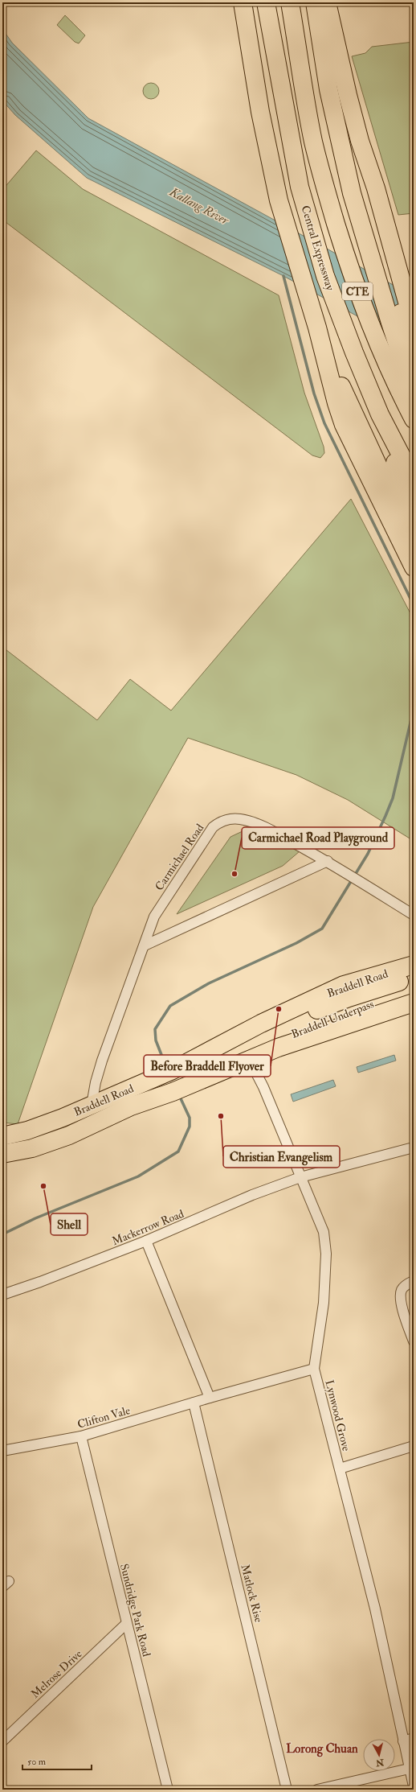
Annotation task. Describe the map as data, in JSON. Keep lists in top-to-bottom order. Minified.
{"streets":{"highway":["Central Expressway","CTE","Braddell Road","Braddell Underpass"],"street":["Carmichael Road","Mackerrow Road","Lynwood Grove","Clifton Vale","Matlock Rise","Sundridge Park Road","Melrose Drive"]},"crossings":[["Carmichael Road","Braddell Road"],["Braddell Road","Braddell Underpass"],["Braddell Road","Lynwood Grove"],["Mackerrow Road","Lynwood Grove"],["Lynwood Grove","Clifton Vale"],["Clifton Vale","Matlock Rise"],["Clifton Vale","Sundridge Park Road"],["Sundridge Park Road","Melrose Drive"]],"districts":["Lorong Chuan"],"water":["Kallang River"],"places":["Carmichael Road Playground","Before Braddell Flyover","Christian Evangelism","Shell"],"scale_bar":"50 m","north":"bottom"}
